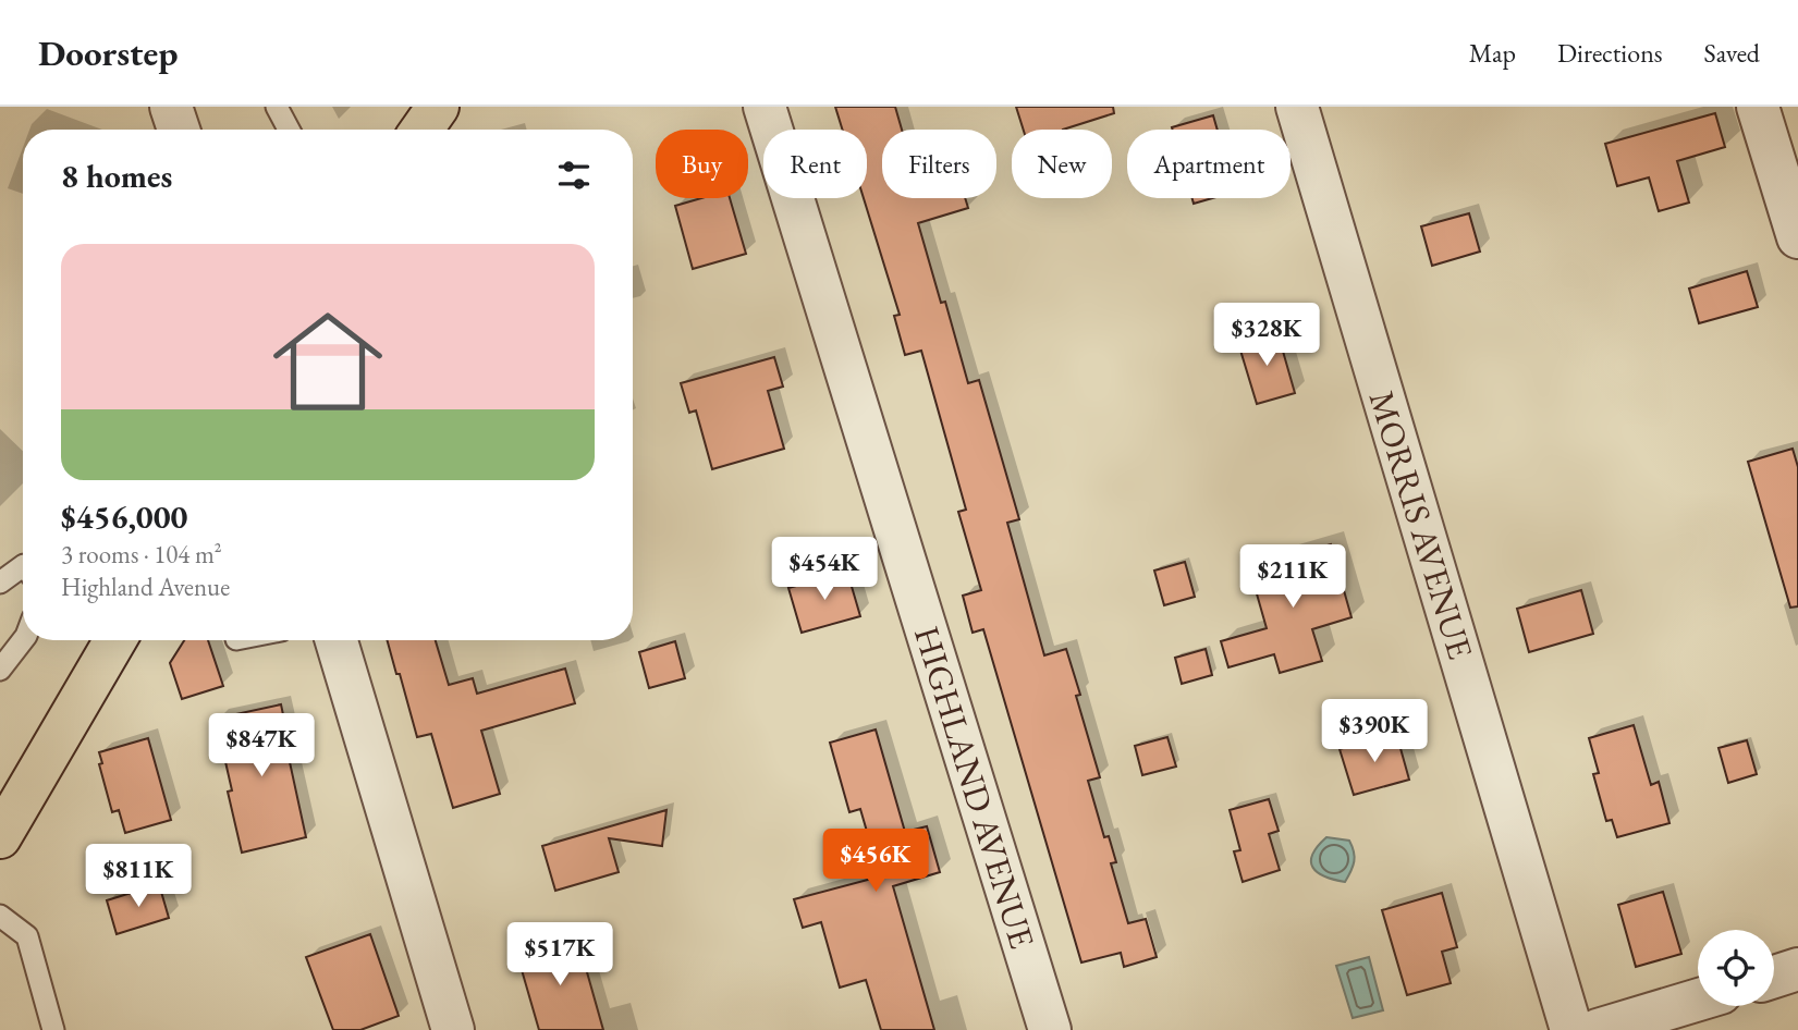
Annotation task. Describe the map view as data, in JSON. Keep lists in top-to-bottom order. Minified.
{"streets":{"street":["MORRIS AVENUE","HIGHLAND AVENUE"]},"page":{"header":"Doorstep","nav":["Map","Directions","Saved"],"chip":["Buy","Rent","Filters","New","Apartment"],"heading":"8 homes","list":[{"name":"$456,000","note":"3 rooms · 104 m² · Highland Avenue"}],"price":["$328K","$454K","$211K","$390K","$847K","$456K","$811K","$517K"]}}
